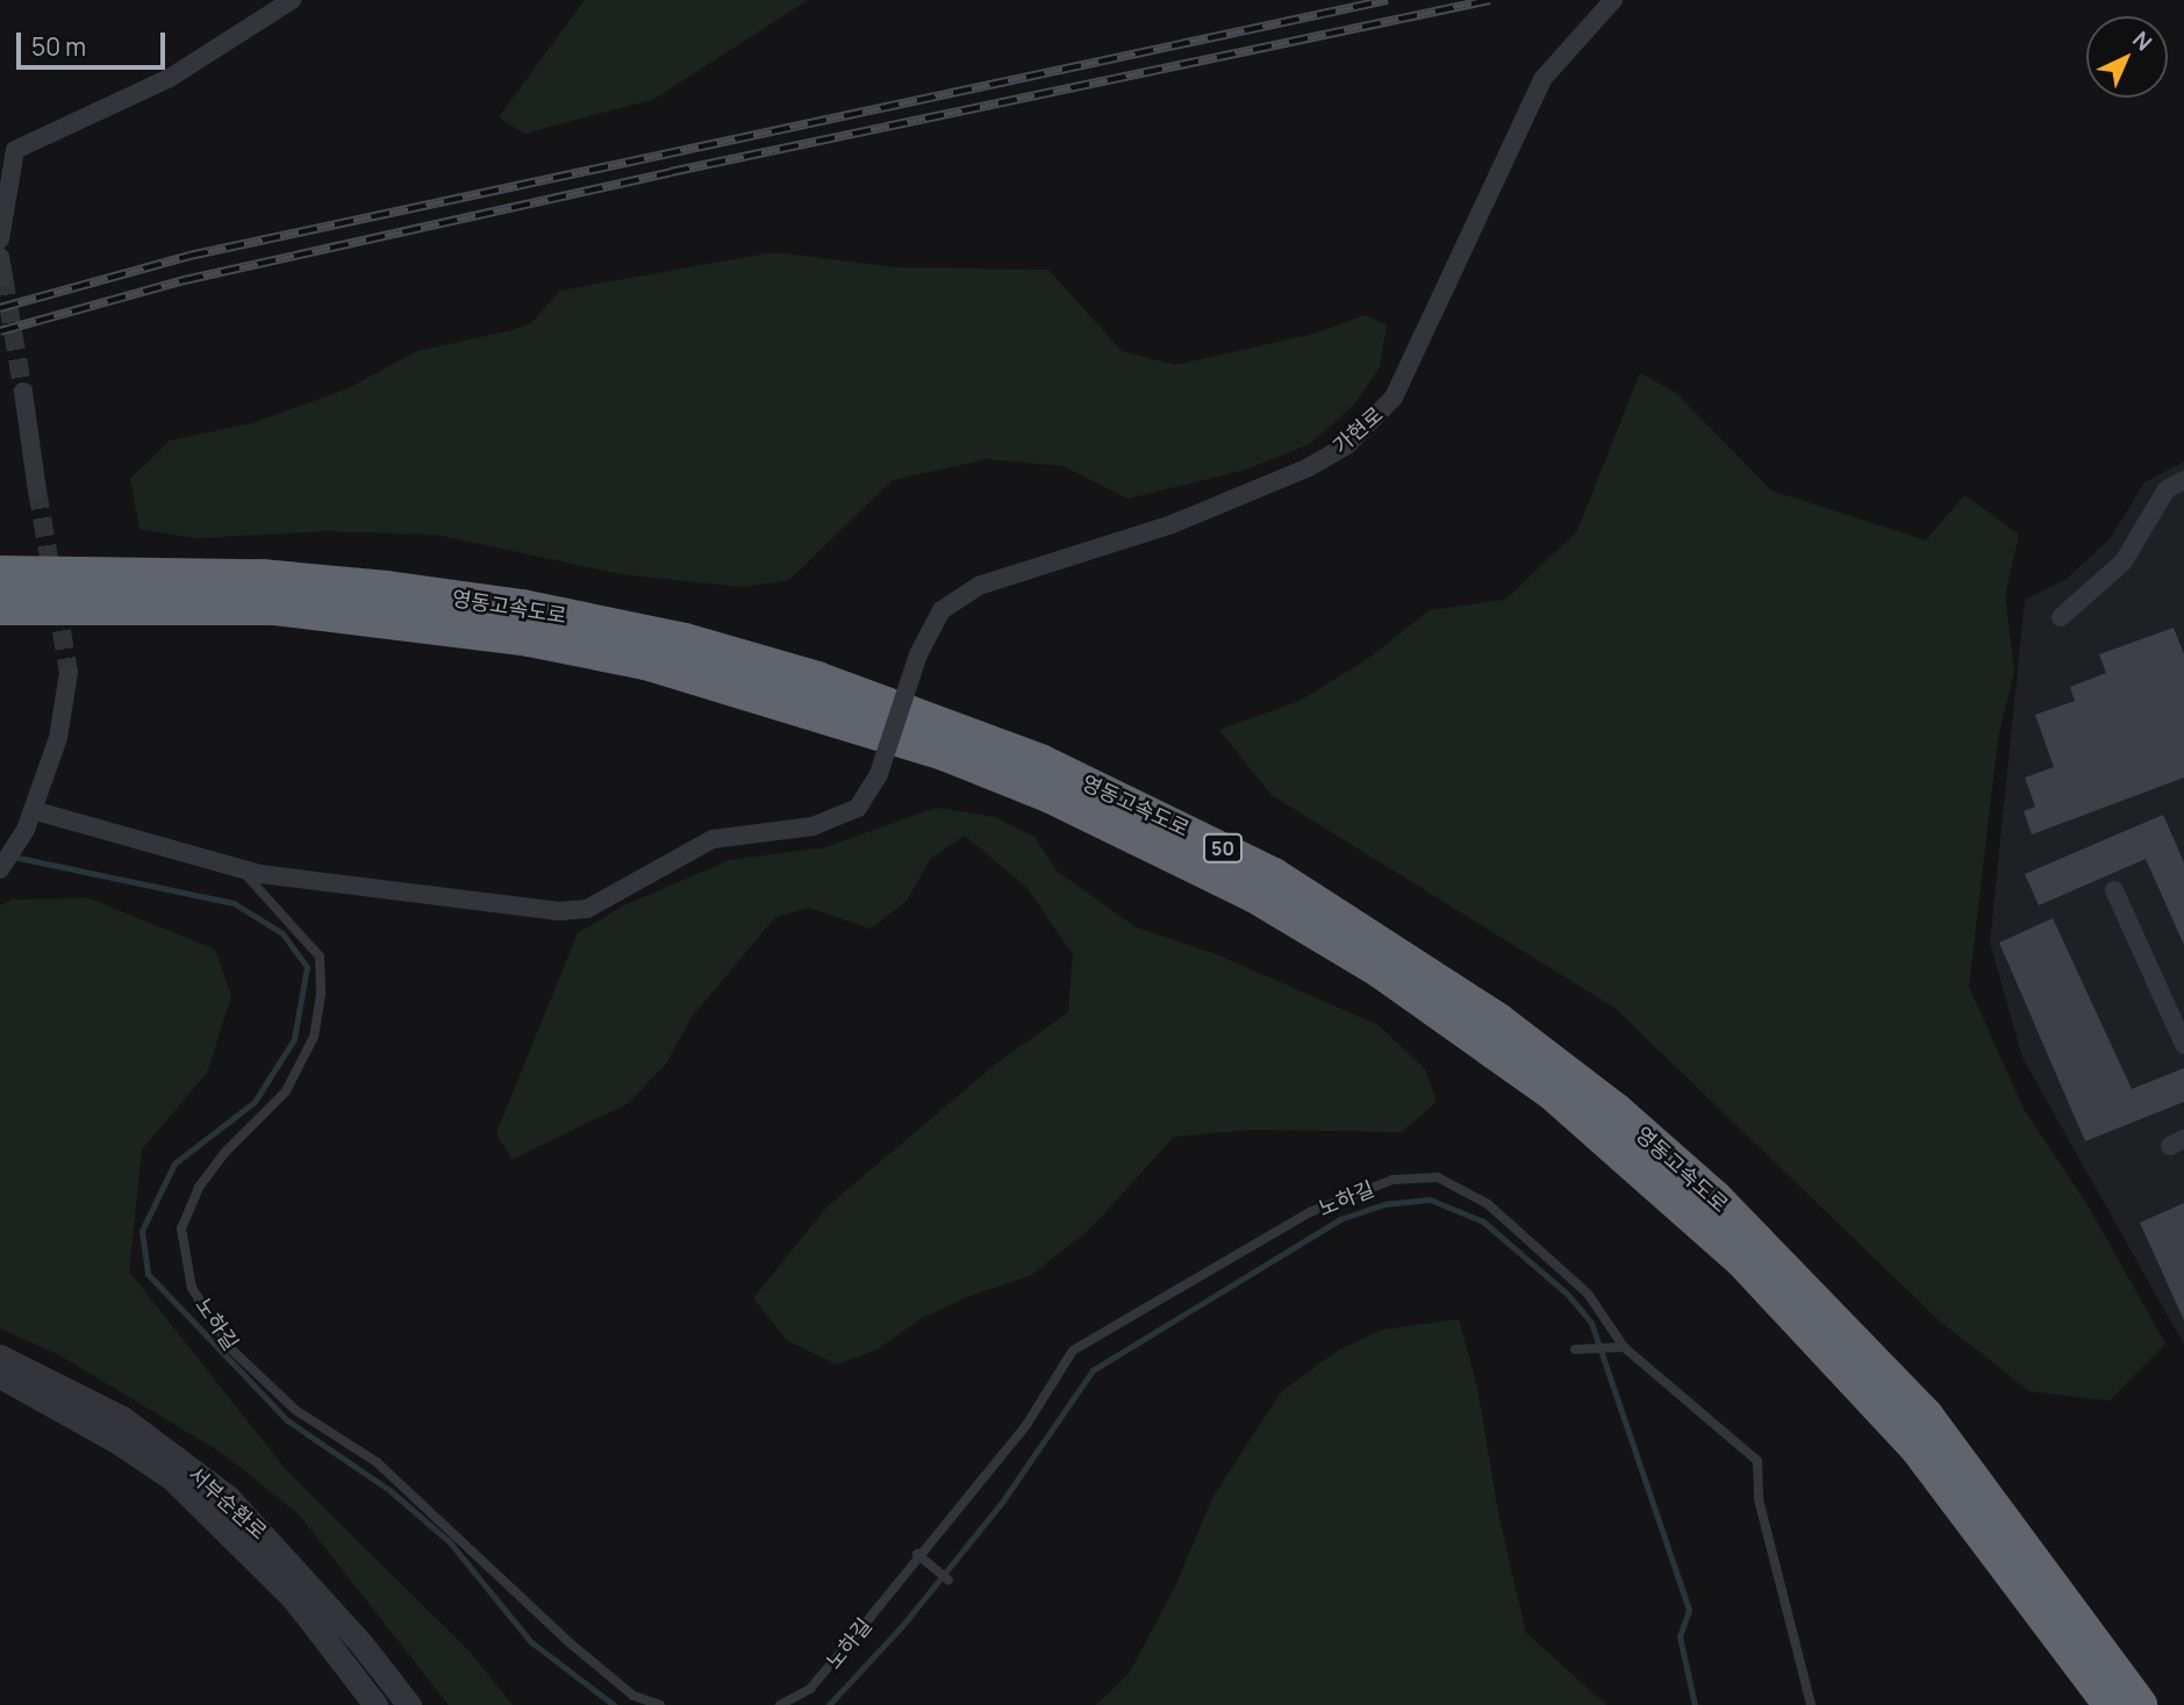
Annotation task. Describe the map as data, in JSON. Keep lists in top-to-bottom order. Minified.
{"streets":{"highway":["영동고속도로","50"],"street":["가현로","서부순환로"],"lane":["노하길"]},"crossings":[["가현로","노하길"]],"scale_bar":"50 m","north":"top right"}
